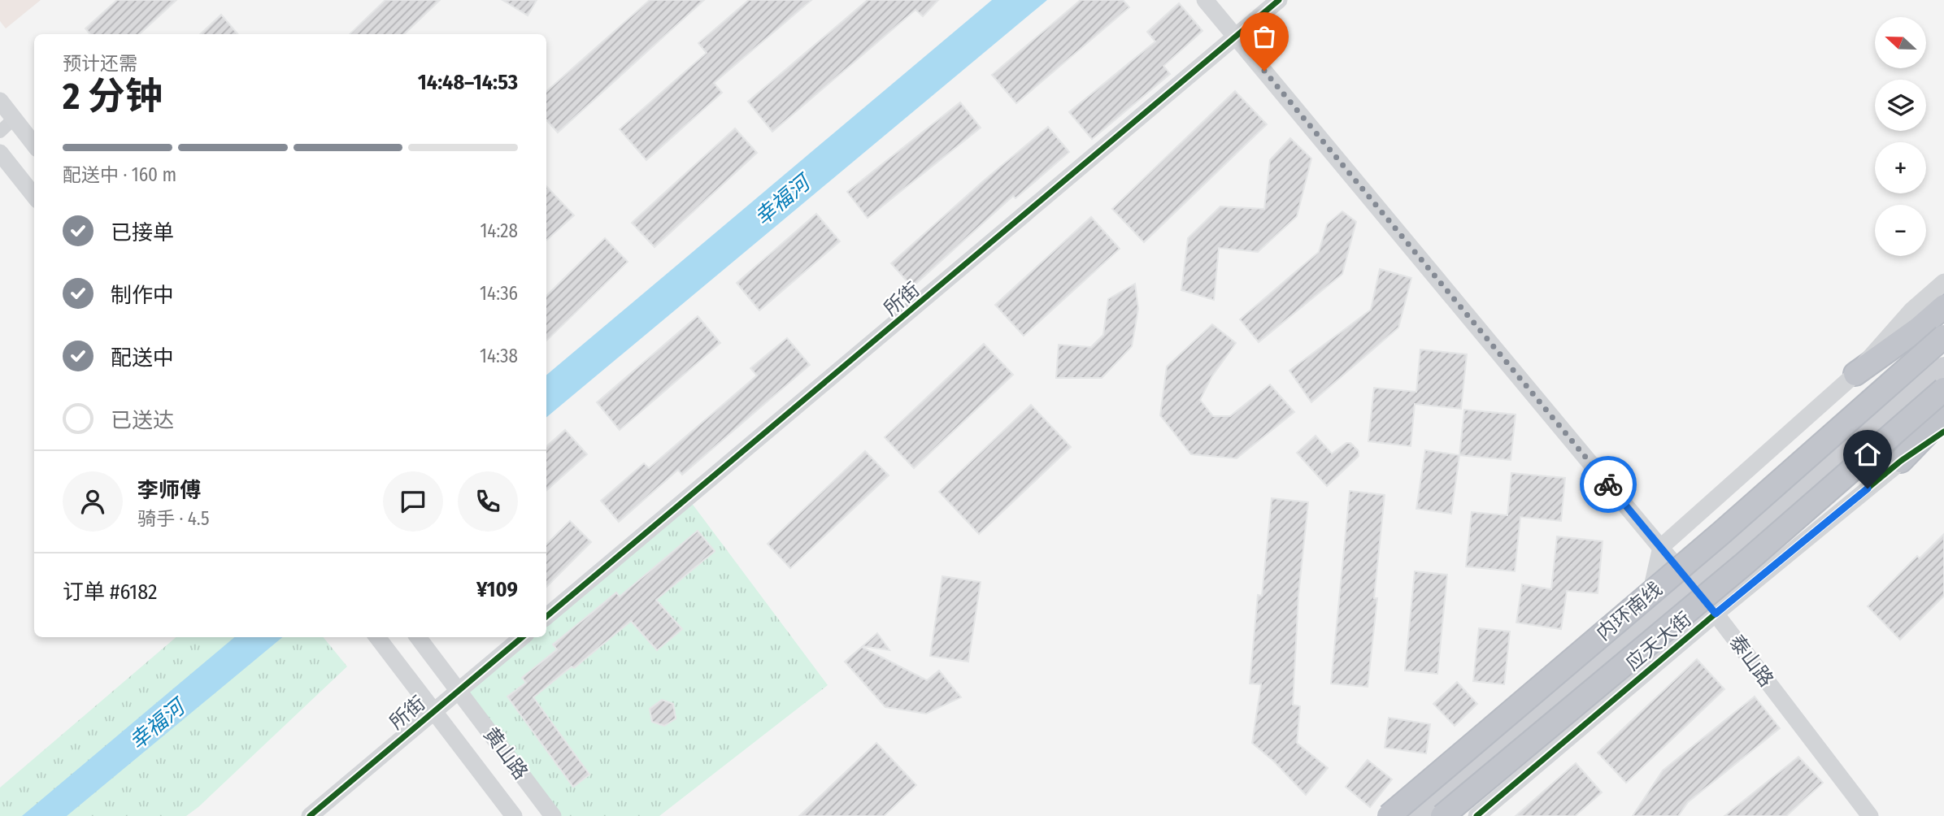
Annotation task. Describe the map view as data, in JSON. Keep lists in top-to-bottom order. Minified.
{"streets":{"highway":["内环南线"],"main road":["应天大街"],"street":["所街","泰山路","黄山路"]},"crossings":[["所街","泰山路"],["所街","黄山路"],["应天大街","泰山路"]],"water":["幸福河"],"north":"left","page":{"map_buttons":["+","−"],"heading":["2 分钟","预计还需","14:48–14:53"],"panel":["李师傅","骑手 · 4.5","订单 #6182","¥109"],"bar":"配送中 · 160 m","list":[["已接单","14:28"],["制作中","14:36"],["配送中","14:38"],"已送达"]}}
